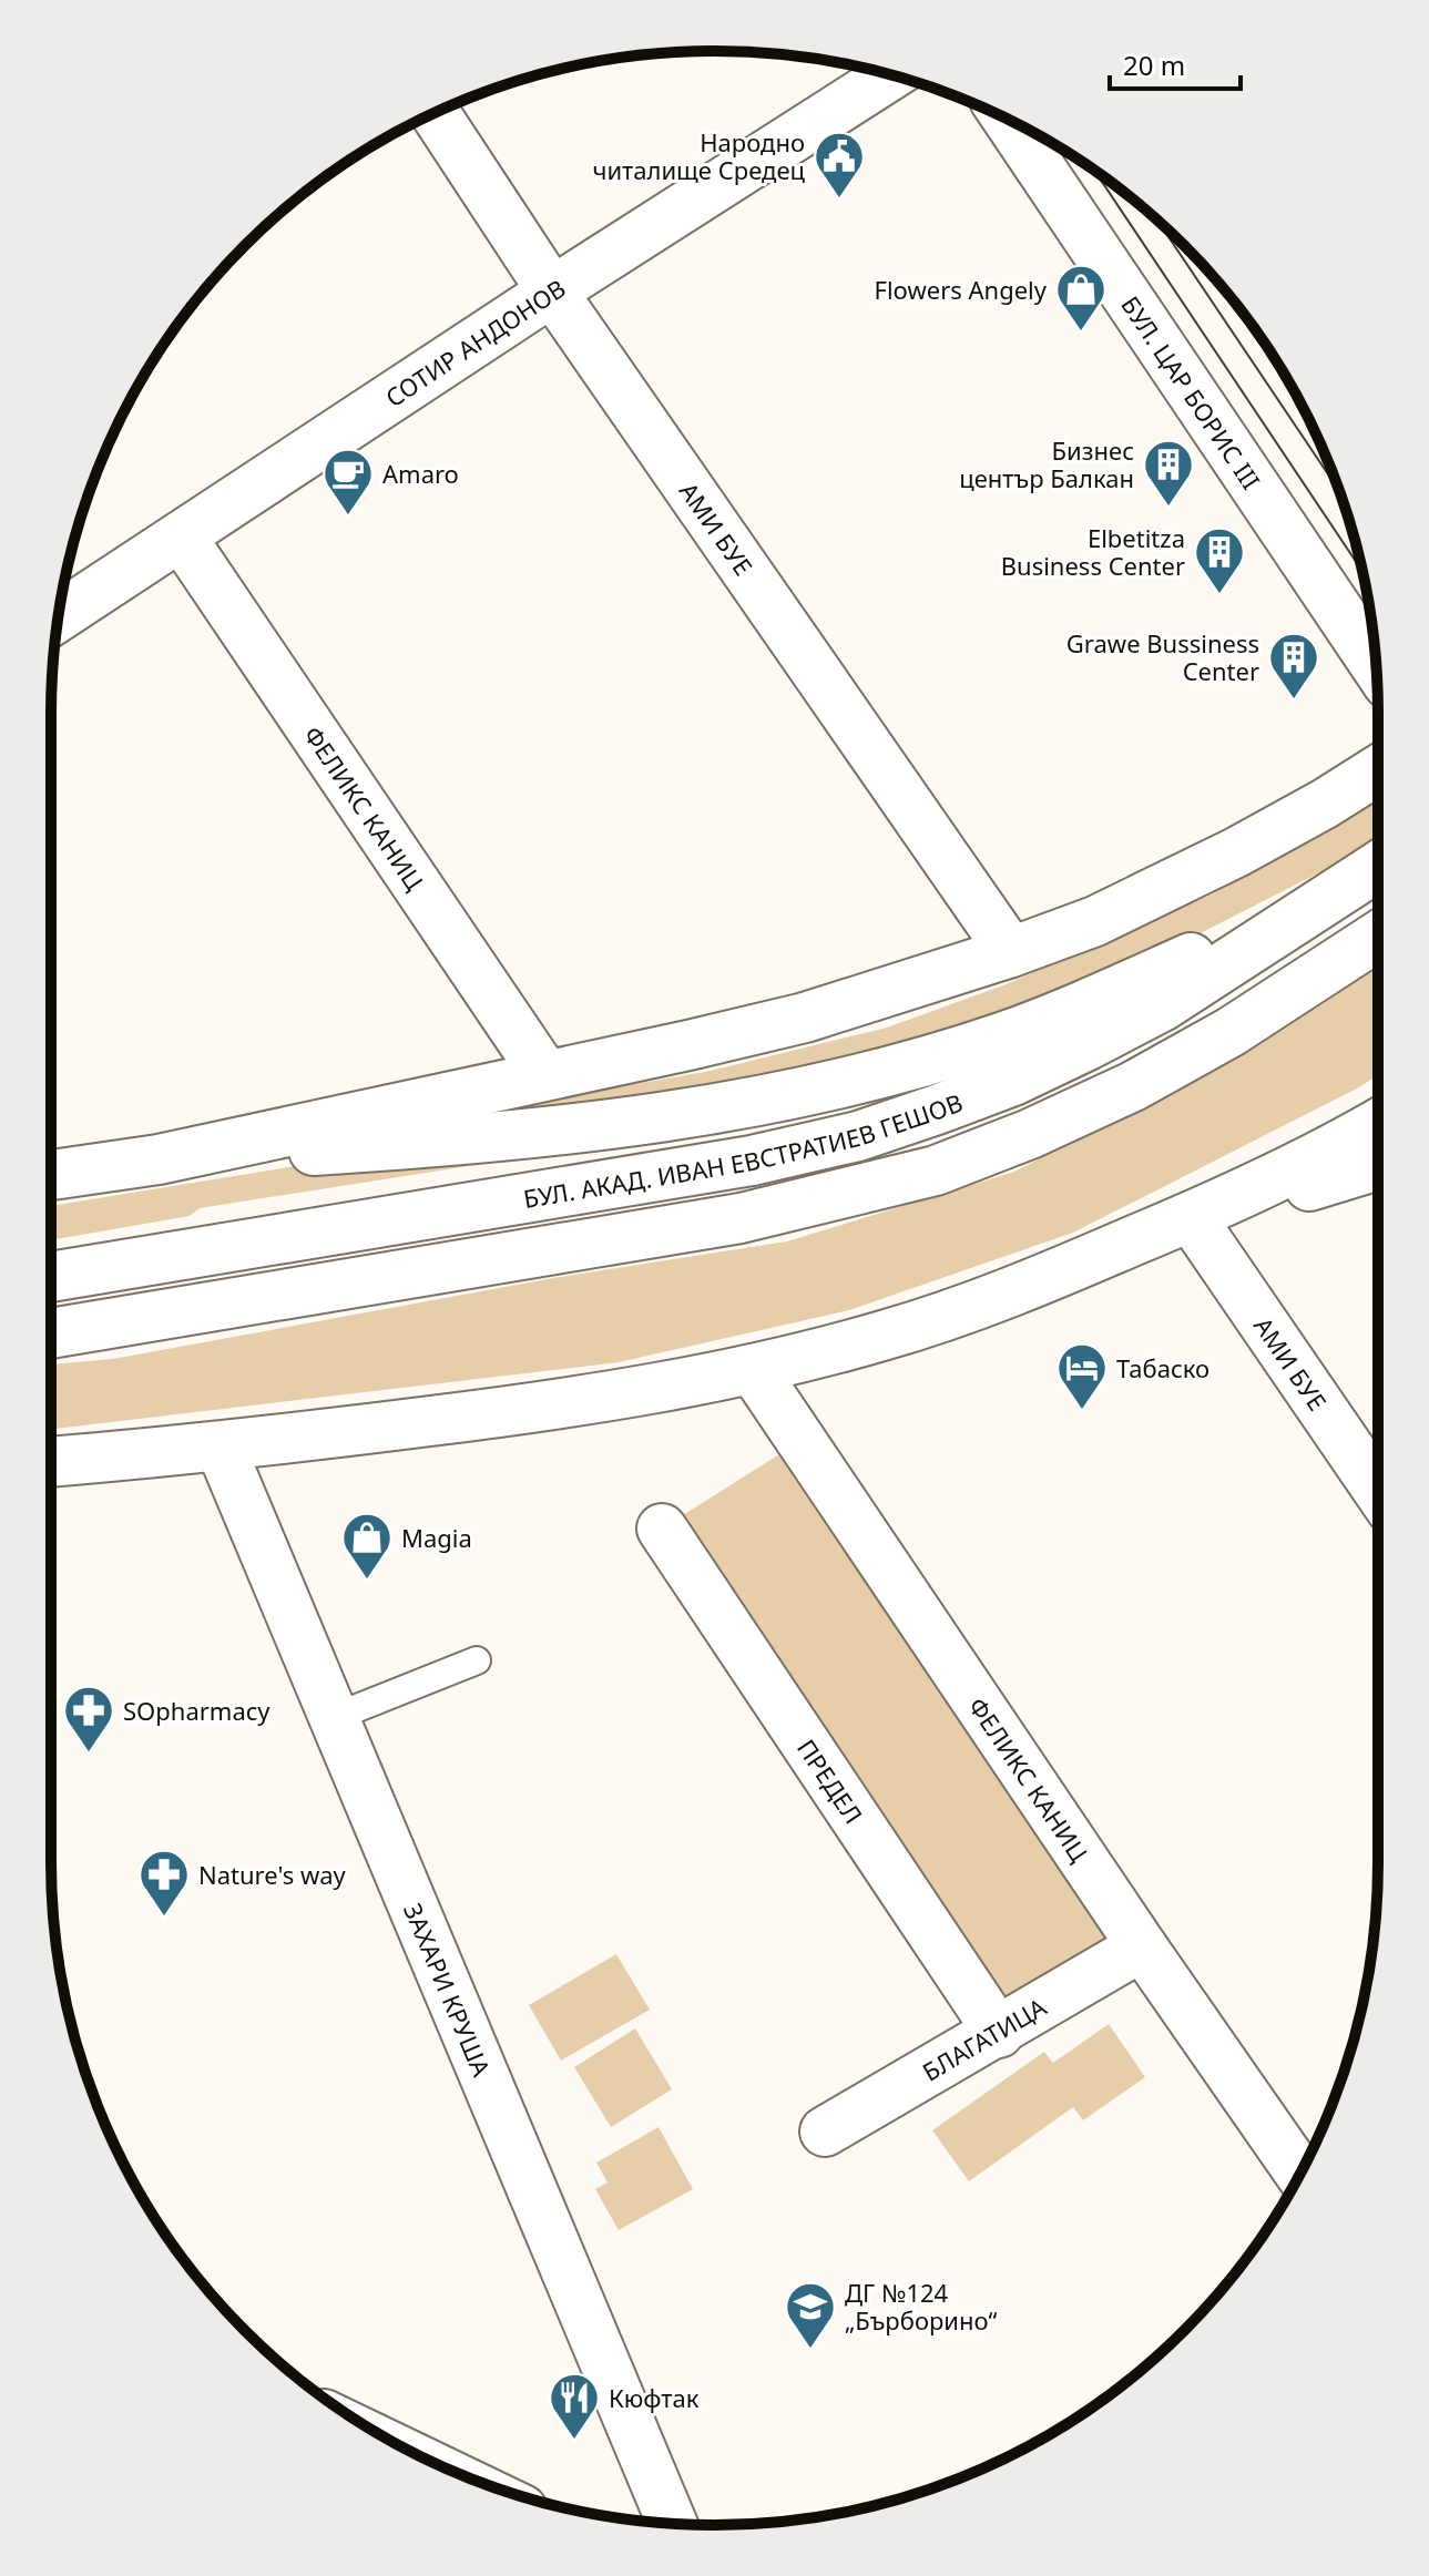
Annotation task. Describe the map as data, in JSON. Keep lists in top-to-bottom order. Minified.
{"streets":{"street":["СОТИР АНДОНОВ","БУЛ. ЦАР БОРИС III","АМИ БУЕ","ФЕЛИКС КАНИЦ","БУЛ. АКАД. ИВАН ЕВСТРАТИЕВ ГЕШОВ","ПРЕДЕЛ","ЗАХАРИ КРУША","БЛАГАТИЦА"]},"crossings":[["СОТИР АНДОНОВ","АМИ БУЕ"],["СОТИР АНДОНОВ","ФЕЛИКС КАНИЦ"],["ФЕЛИКС КАНИЦ","БЛАГАТИЦА"],["ПРЕДЕЛ","БЛАГАТИЦА"]],"places":{"public building":["Народно читалище Средец"],"shop":["Flowers Angely","Magia"],"building":["Бизнес център Балкан","Elbetitza Business Center","Grawe Bussiness Center"],"cafe":["Amaro"],"hotel":["Табаско"],"pharmacy":["SOpharmacy","Nature's way"],"school or university":["ДГ №124 „Бърборино“"],"restaurant":["Кюфтак"]},"scale_bar":"20 m"}
